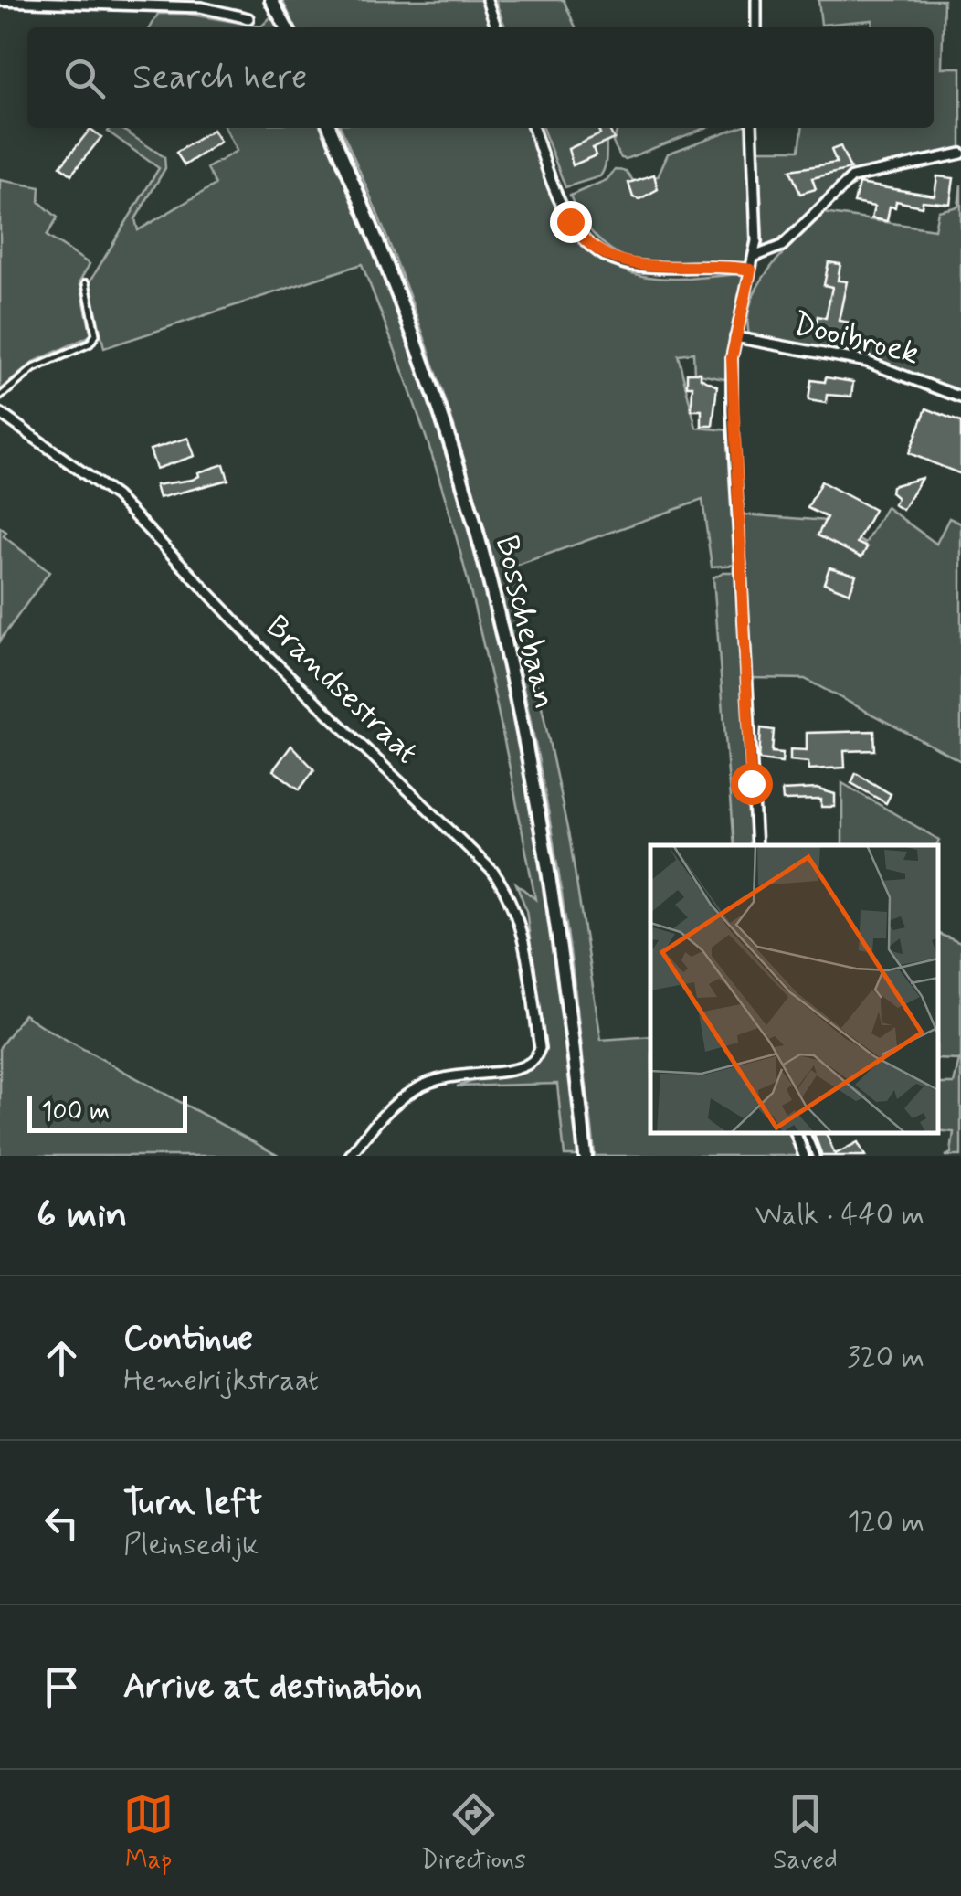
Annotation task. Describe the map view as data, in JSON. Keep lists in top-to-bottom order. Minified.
{"streets":{"main road":["Bosschebaan"],"street":["Dooibroek","Brandsestraat"]},"scale_bar":"100 m","page":{"search":"Search here","scale":"100 m","heading":["6 min","Walk · 440 m"],"list":[["Continue","Hemelrijkstraat","320 m"],["Turn left","Pleinsedijk","120 m"],"Arrive at destination"],"nav":["Map","Directions","Saved"]}}
